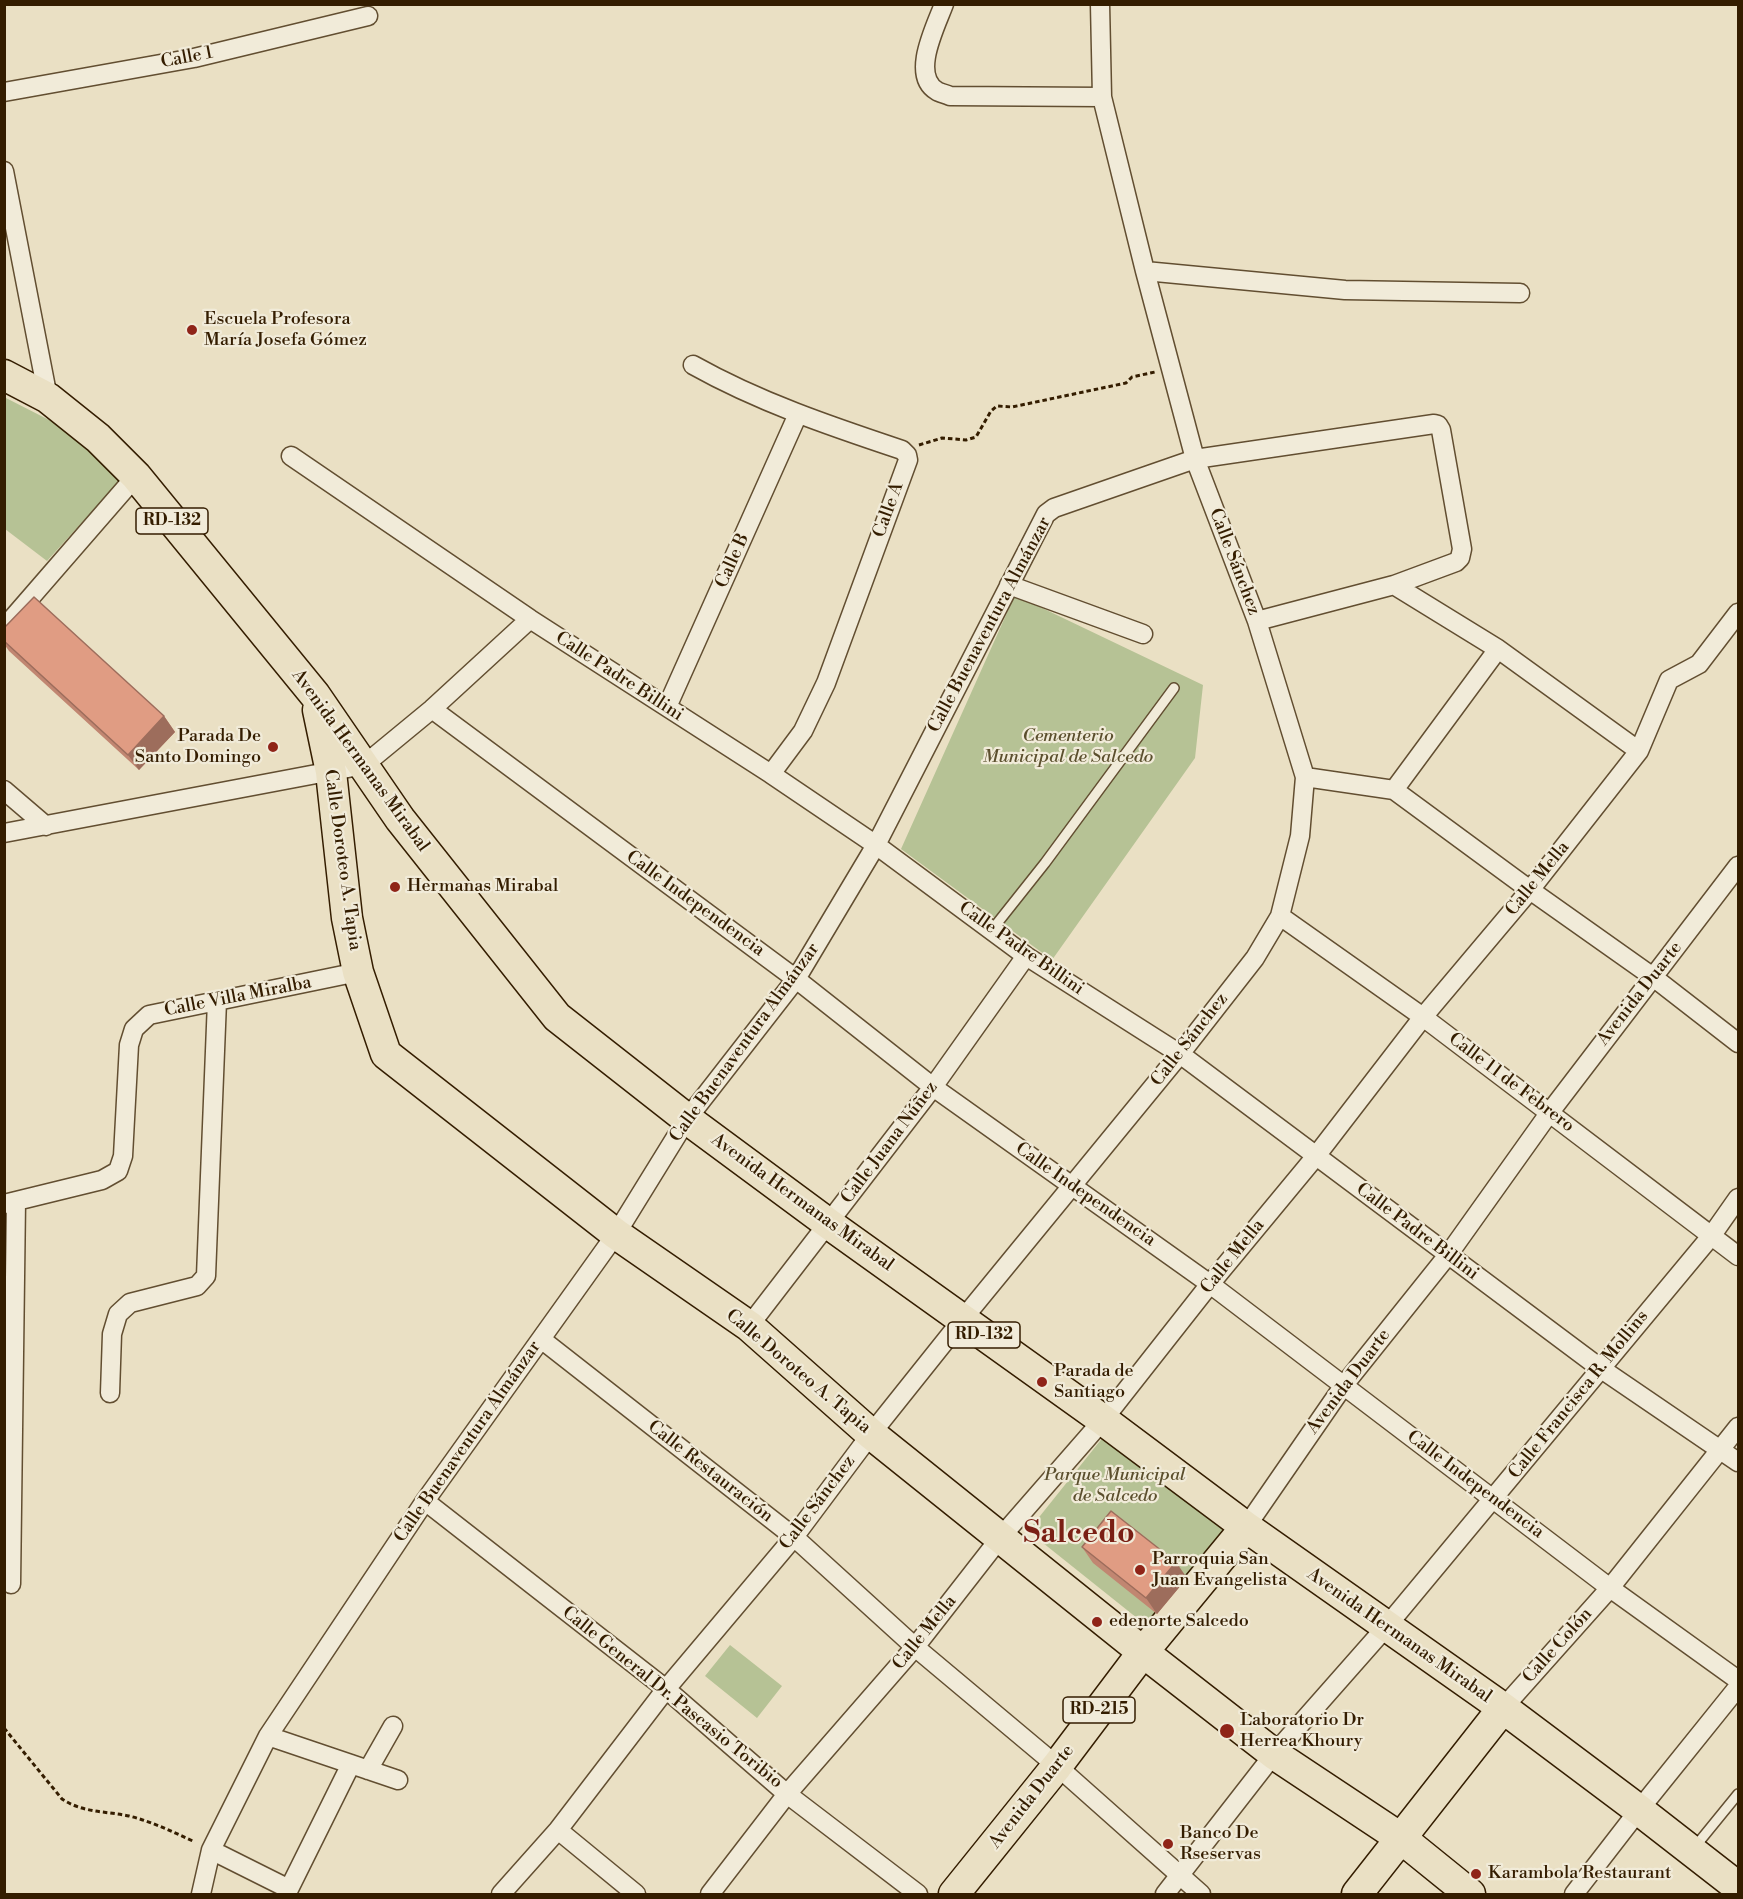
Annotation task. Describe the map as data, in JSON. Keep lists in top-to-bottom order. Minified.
{"streets":{"main road":["RD-132","Avenida Hermanas Mirabal","Calle Doroteo A. Tapia","Avenida Duarte","Calle Colón","RD-215"],"street":["Calle 1","Calle A","Calle B","Calle Sánchez","Calle Buenaventura Almánzar","Calle Padre Billini","Calle Mella","Calle Independencia","Calle Villa Miralba","Calle 11 de Febrero","Calle Juana Núñez","Calle Francisca R. Mollins","Calle Restauración","Calle General Dr. Pascasio Toribio"]},"crossings":[["Calle A","Calle Padre Billini"],["Calle B","Calle Padre Billini"],["Calle Sánchez","Calle Buenaventura Almánzar"],["Calle Sánchez","Calle Padre Billini"],["Calle Sánchez","Avenida Hermanas Mirabal"],["Calle Sánchez","Calle Doroteo A. Tapia"],["Calle Sánchez","Calle Independencia"],["Calle Sánchez","Calle 11 de Febrero"],["Calle Sánchez","Calle Restauración"],["Calle Sánchez","Calle General Dr. Pascasio Toribio"],["Calle Buenaventura Almánzar","Calle Padre Billini"],["Calle Buenaventura Almánzar","Avenida Hermanas Mirabal"],["Calle Buenaventura Almánzar","Calle Doroteo A. Tapia"],["Calle Buenaventura Almánzar","Calle Independencia"],["Calle Buenaventura Almánzar","Calle Restauración"],["Calle Buenaventura Almánzar","Calle General Dr. Pascasio Toribio"],["Calle Padre Billini","Calle Mella"],["Calle Padre Billini","Avenida Duarte"],["Calle Padre Billini","Calle Juana Núñez"],["Calle Padre Billini","Calle Francisca R. Mollins"],["Calle Padre Billini","Calle Colón"],["Avenida Hermanas Mirabal","Calle Doroteo A. Tapia"],["Avenida Hermanas Mirabal","Calle Mella"],["Avenida Hermanas Mirabal","Avenida Duarte"],["Avenida Hermanas Mirabal","Calle Juana Núñez"],["Avenida Hermanas Mirabal","Calle Francisca R. Mollins"],["Avenida Hermanas Mirabal","Calle Colón"],["Calle Doroteo A. Tapia","Calle Mella"],["Calle Doroteo A. Tapia","Avenida Duarte"],["Calle Doroteo A. Tapia","Calle Villa Miralba"],["Calle Doroteo A. Tapia","Calle Juana Núñez"],["Calle Doroteo A. Tapia","Calle Francisca R. Mollins"],["Calle Doroteo A. Tapia","Calle Colón"],["Calle Mella","Calle Independencia"],["Calle Mella","Calle 11 de Febrero"],["Calle Mella","Calle Restauración"],["Calle Mella","Calle General Dr. Pascasio Toribio"],["Calle Independencia","Avenida Duarte"],["Calle Independencia","Calle Juana Núñez"],["Calle Independencia","Calle Francisca R. Mollins"],["Calle Independencia","Calle Colón"],["Avenida Duarte","Calle 11 de Febrero"],["Avenida Duarte","Calle Restauración"],["Calle 11 de Febrero","Calle Francisca R. Mollins"],["Calle Francisca R. Mollins","Calle Restauración"]],"districts":["Salcedo"],"parks":["Cementerio Municipal de Salcedo","Parque Municipal de Salcedo"],"places":["Escuela Profesora María Josefa Gómez","Parada De Santo Domingo","Hermanas Mirabal","Parada de Santiago","Parroquia San Juan Evangelista","edenorte Salcedo","Laboratorio Dr Herrea Khoury","Banco De Rseservas","Karambola Restaurant"]}
